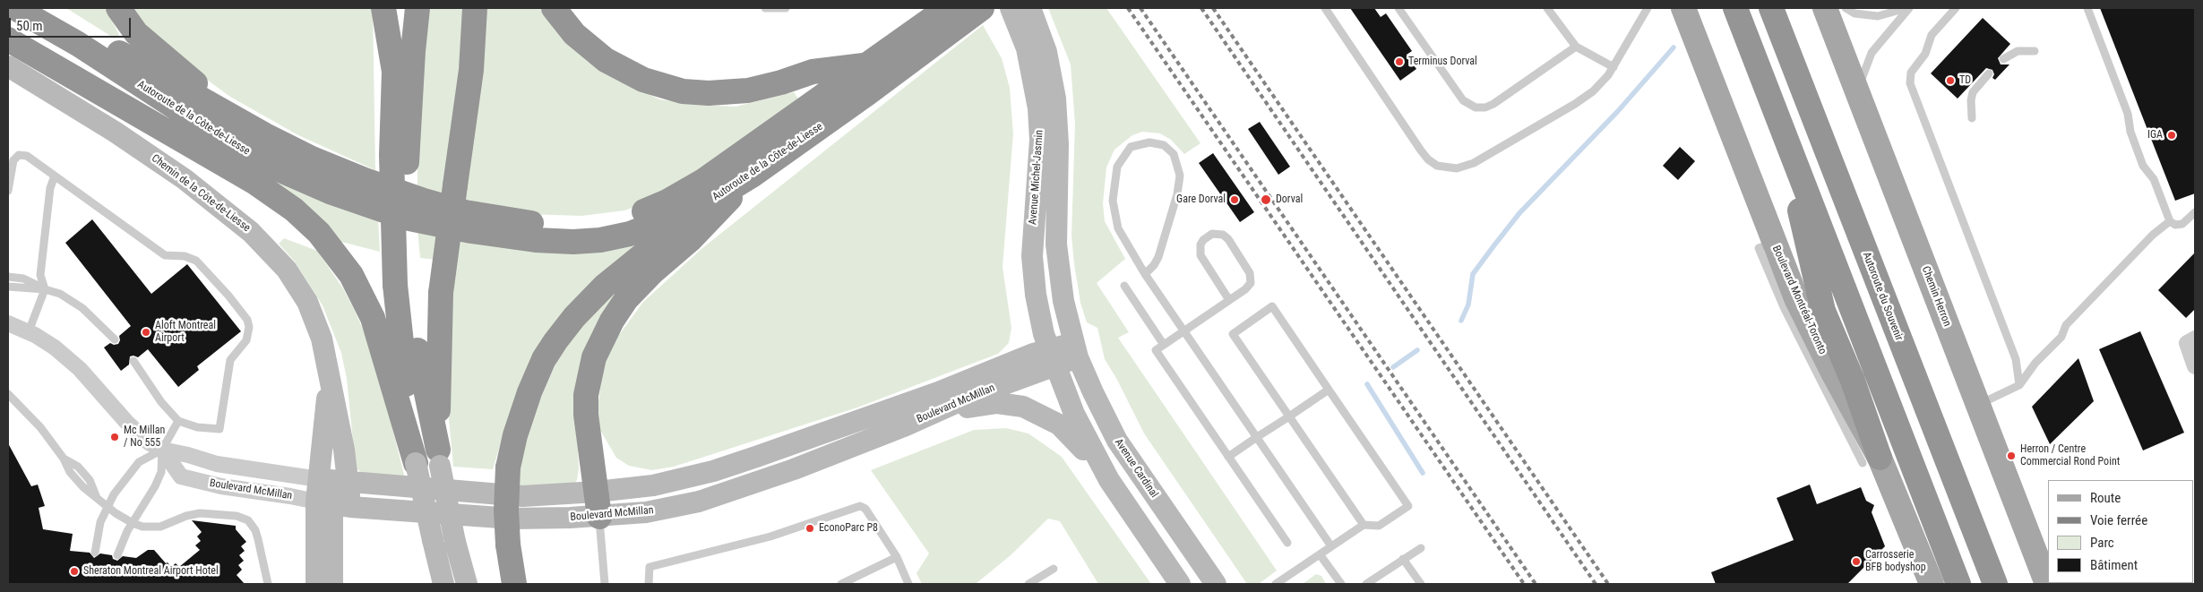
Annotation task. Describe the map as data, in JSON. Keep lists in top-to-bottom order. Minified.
{"streets":{"highway":["Autoroute de la Côte-de-Liesse","Autoroute du Souvenir"],"main road":["Avenue Michel-Jasmin","Chemin de la Côte-de-Liesse","Chemin Herron","Boulevard Montréal-Toronto","Boulevard McMillan","Avenue Cardinal"]},"crossings":[["Avenue Michel-Jasmin","Boulevard McMillan"],["Avenue Michel-Jasmin","Avenue Cardinal"],["Chemin de la Côte-de-Liesse","Boulevard McMillan"],["Boulevard McMillan","Avenue Cardinal"]],"places":["Terminus Dorval","TD","IGA","Gare Dorval","Dorval","Aloft Montreal Airport","Mc Millan / No 555","Herron / Centre Commercial Rond Point","EconoParc P8","Carrosserie BFB bodyshop","Sheraton Montreal Airport Hotel"],"legend":["Route","Voie ferrée","Parc","Bâtiment"],"scale_bar":"50 m"}
